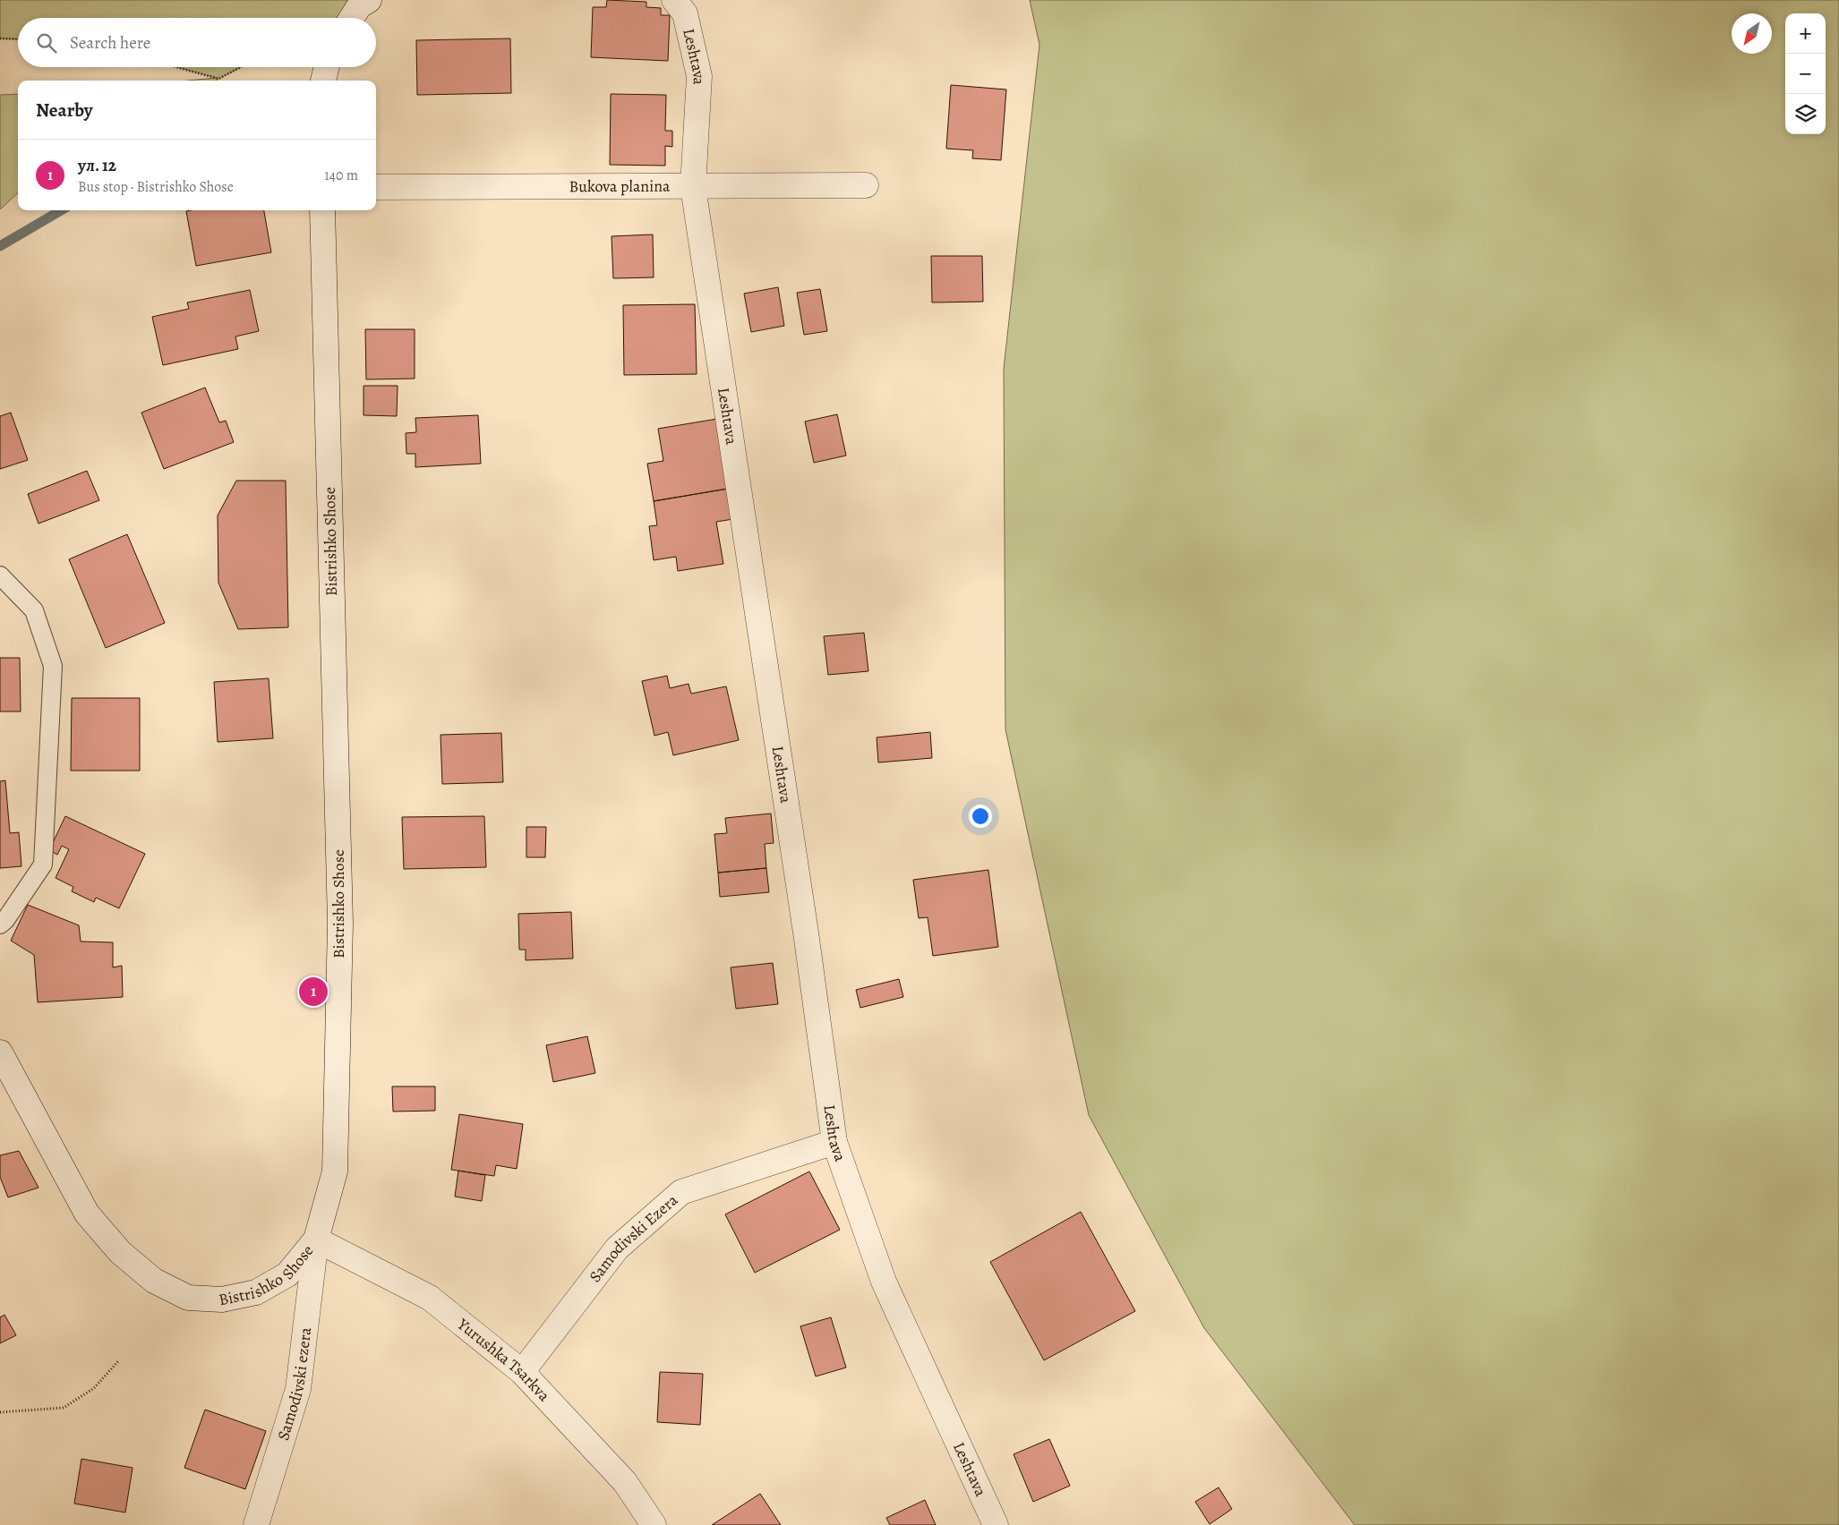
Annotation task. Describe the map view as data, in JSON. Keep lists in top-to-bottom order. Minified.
{"streets":{"street":["Leshtava","Bukova planina","Bistrishko Shose","Samodivski Ezera","Yurushka Tsarkva","Samodivski ezera"]},"crossings":[["Leshtava","Bukova planina"],["Leshtava","Samodivski Ezera"],["Bistrishko Shose","Yurushka Tsarkva"],["Bistrishko Shose","Samodivski ezera"],["Samodivski Ezera","Yurushka Tsarkva"],["Yurushka Tsarkva","Samodivski ezera"]],"north":"bottom left","page":{"map_buttons":["+","−"],"search":"Search here","heading":"Nearby","list":[{"mark":"1","name":"ул. 12","note":"Bus stop · Bistrishko Shose","value":"140 m"}],"pins":"1"}}
